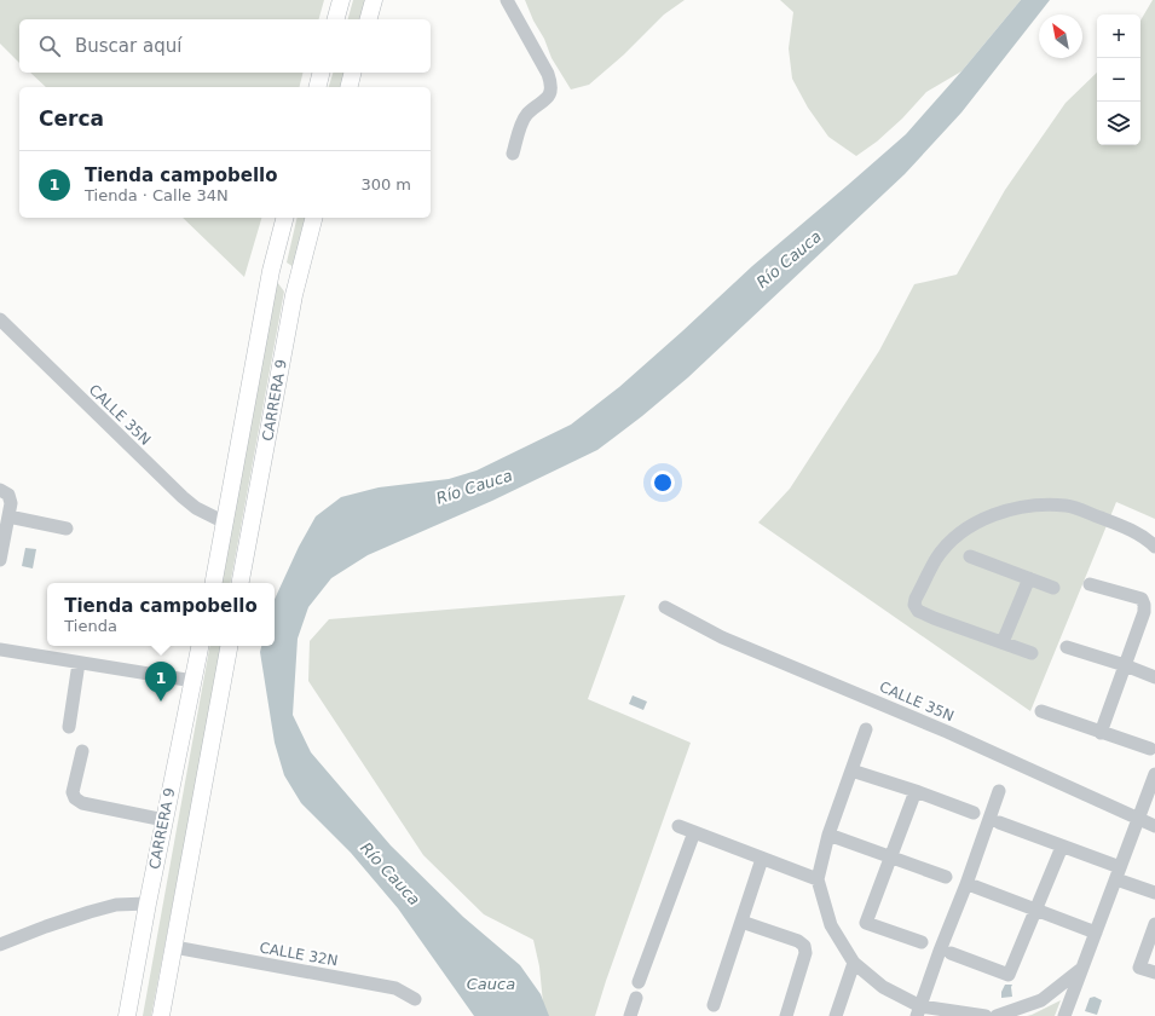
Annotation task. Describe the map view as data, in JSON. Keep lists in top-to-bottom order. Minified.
{"streets":{"main road":["CARRERA 9"],"street":["CALLE 35N","CALLE 32N"]},"crossings":[["CARRERA 9","CALLE 35N"]],"water":["Río Cauca","Cauca"],"north":"top left","page":{"map_buttons":["+","−"],"search":"Buscar aquí","heading":"Cerca","list":[{"mark":"1","name":"Tienda campobello","note":"Tienda · Calle 34N","value":"300 m"}],"popup":["Tienda campobello","Tienda"],"pins":"1"}}
